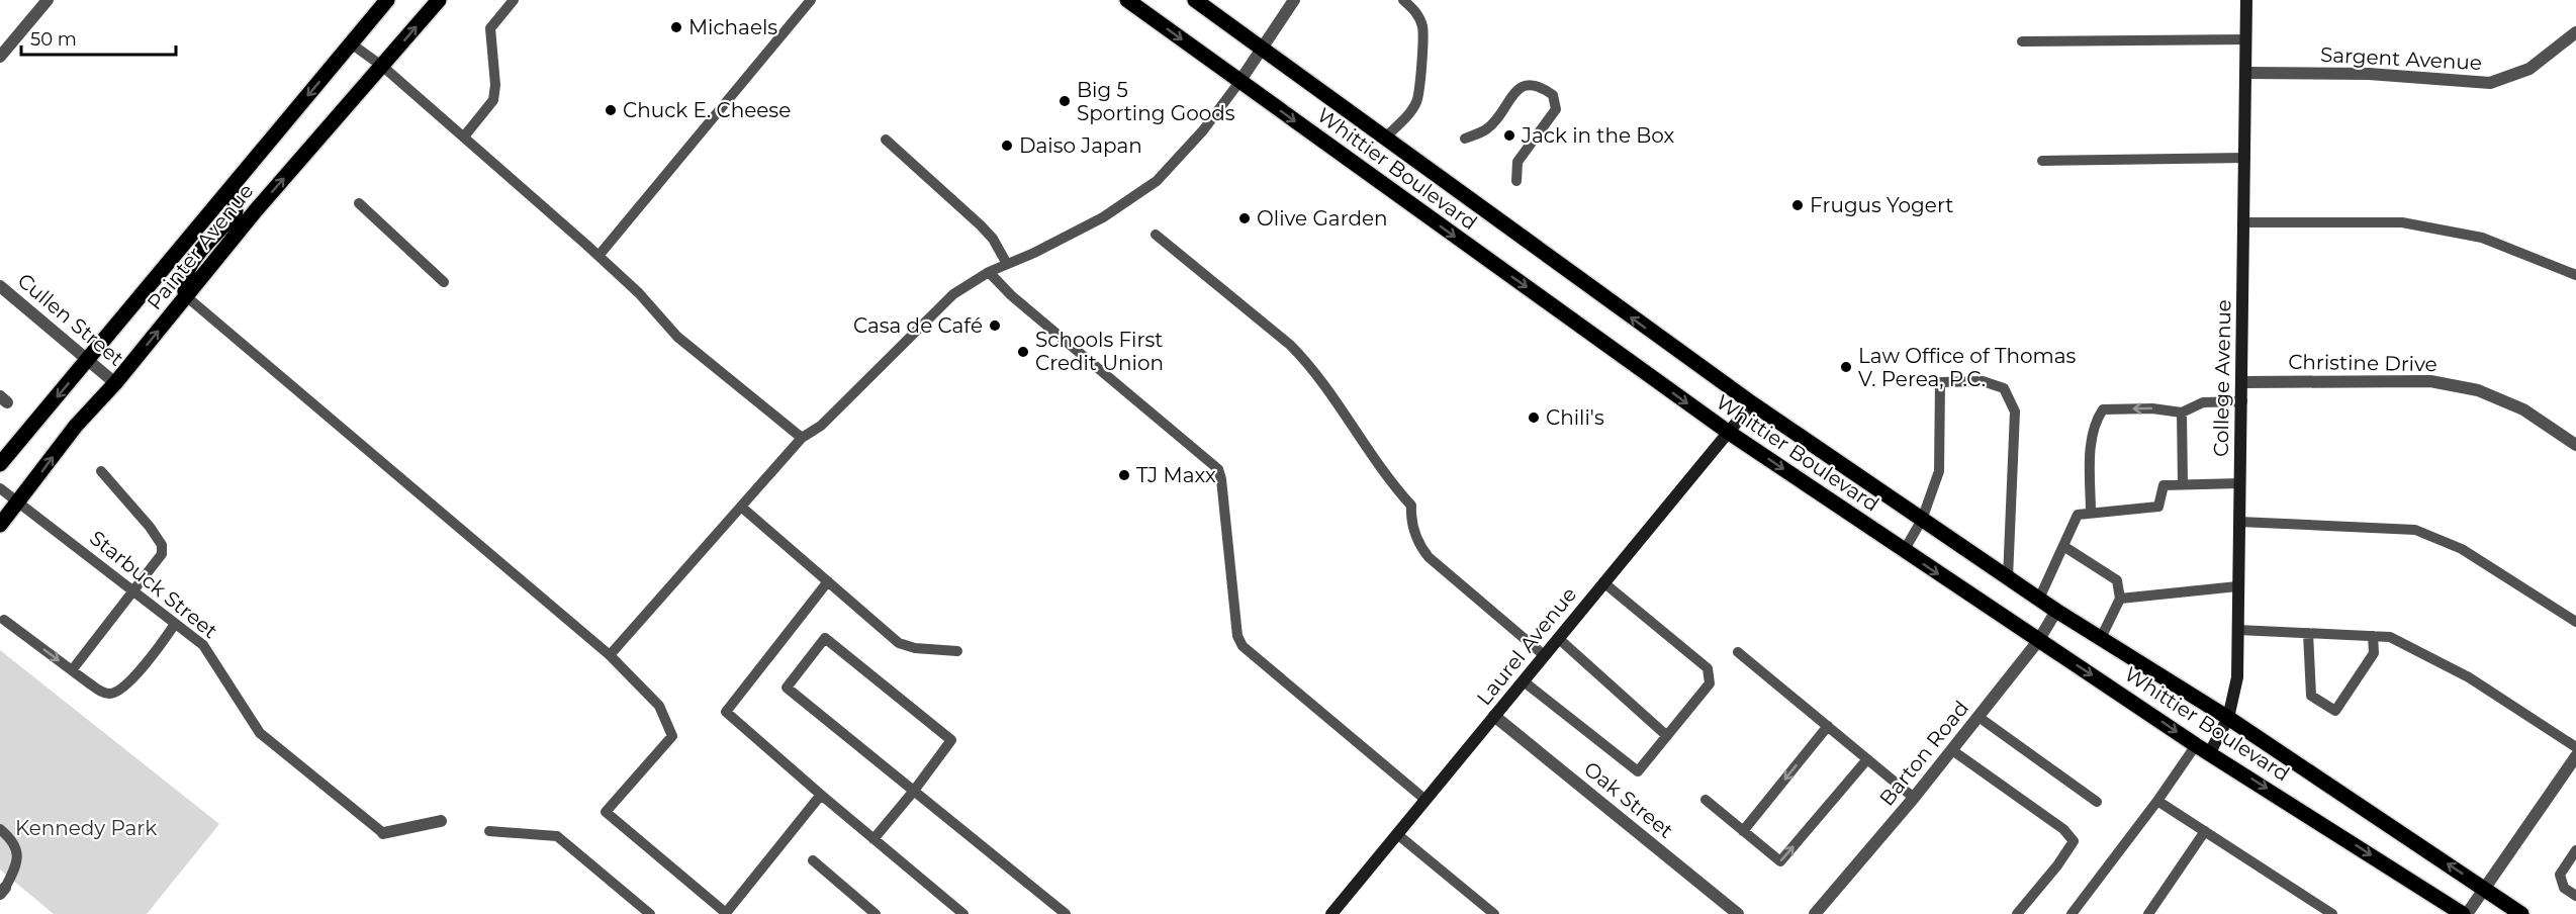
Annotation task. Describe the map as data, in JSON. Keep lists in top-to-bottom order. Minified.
{"streets":{"main road":["Whittier Boulevard","Painter Avenue"],"street":["Sargent Avenue","Cullen Street","Christine Drive","College Avenue","Starbuck Street","Laurel Avenue","Barton Road","Oak Street"]},"crossings":[["Sargent Avenue","College Avenue"],["Whittier Boulevard","College Avenue"],["Whittier Boulevard","Laurel Avenue"],["Whittier Boulevard","Barton Road"],["Painter Avenue","Cullen Street"],["Painter Avenue","Starbuck Street"],["Christine Drive","College Avenue"],["Laurel Avenue","Oak Street"]],"parks":["Kennedy Park"],"places":["Michaels","Big 5 Sporting Goods","Chuck E. Cheese","Jack in the Box","Daiso Japan","Frugus Yogert","Olive Garden","Casa de Café","Schools First Credit Union","Law Office of Thomas V. Perea, P.C.","Chili's","TJ Maxx"],"scale_bar":"50 m"}
